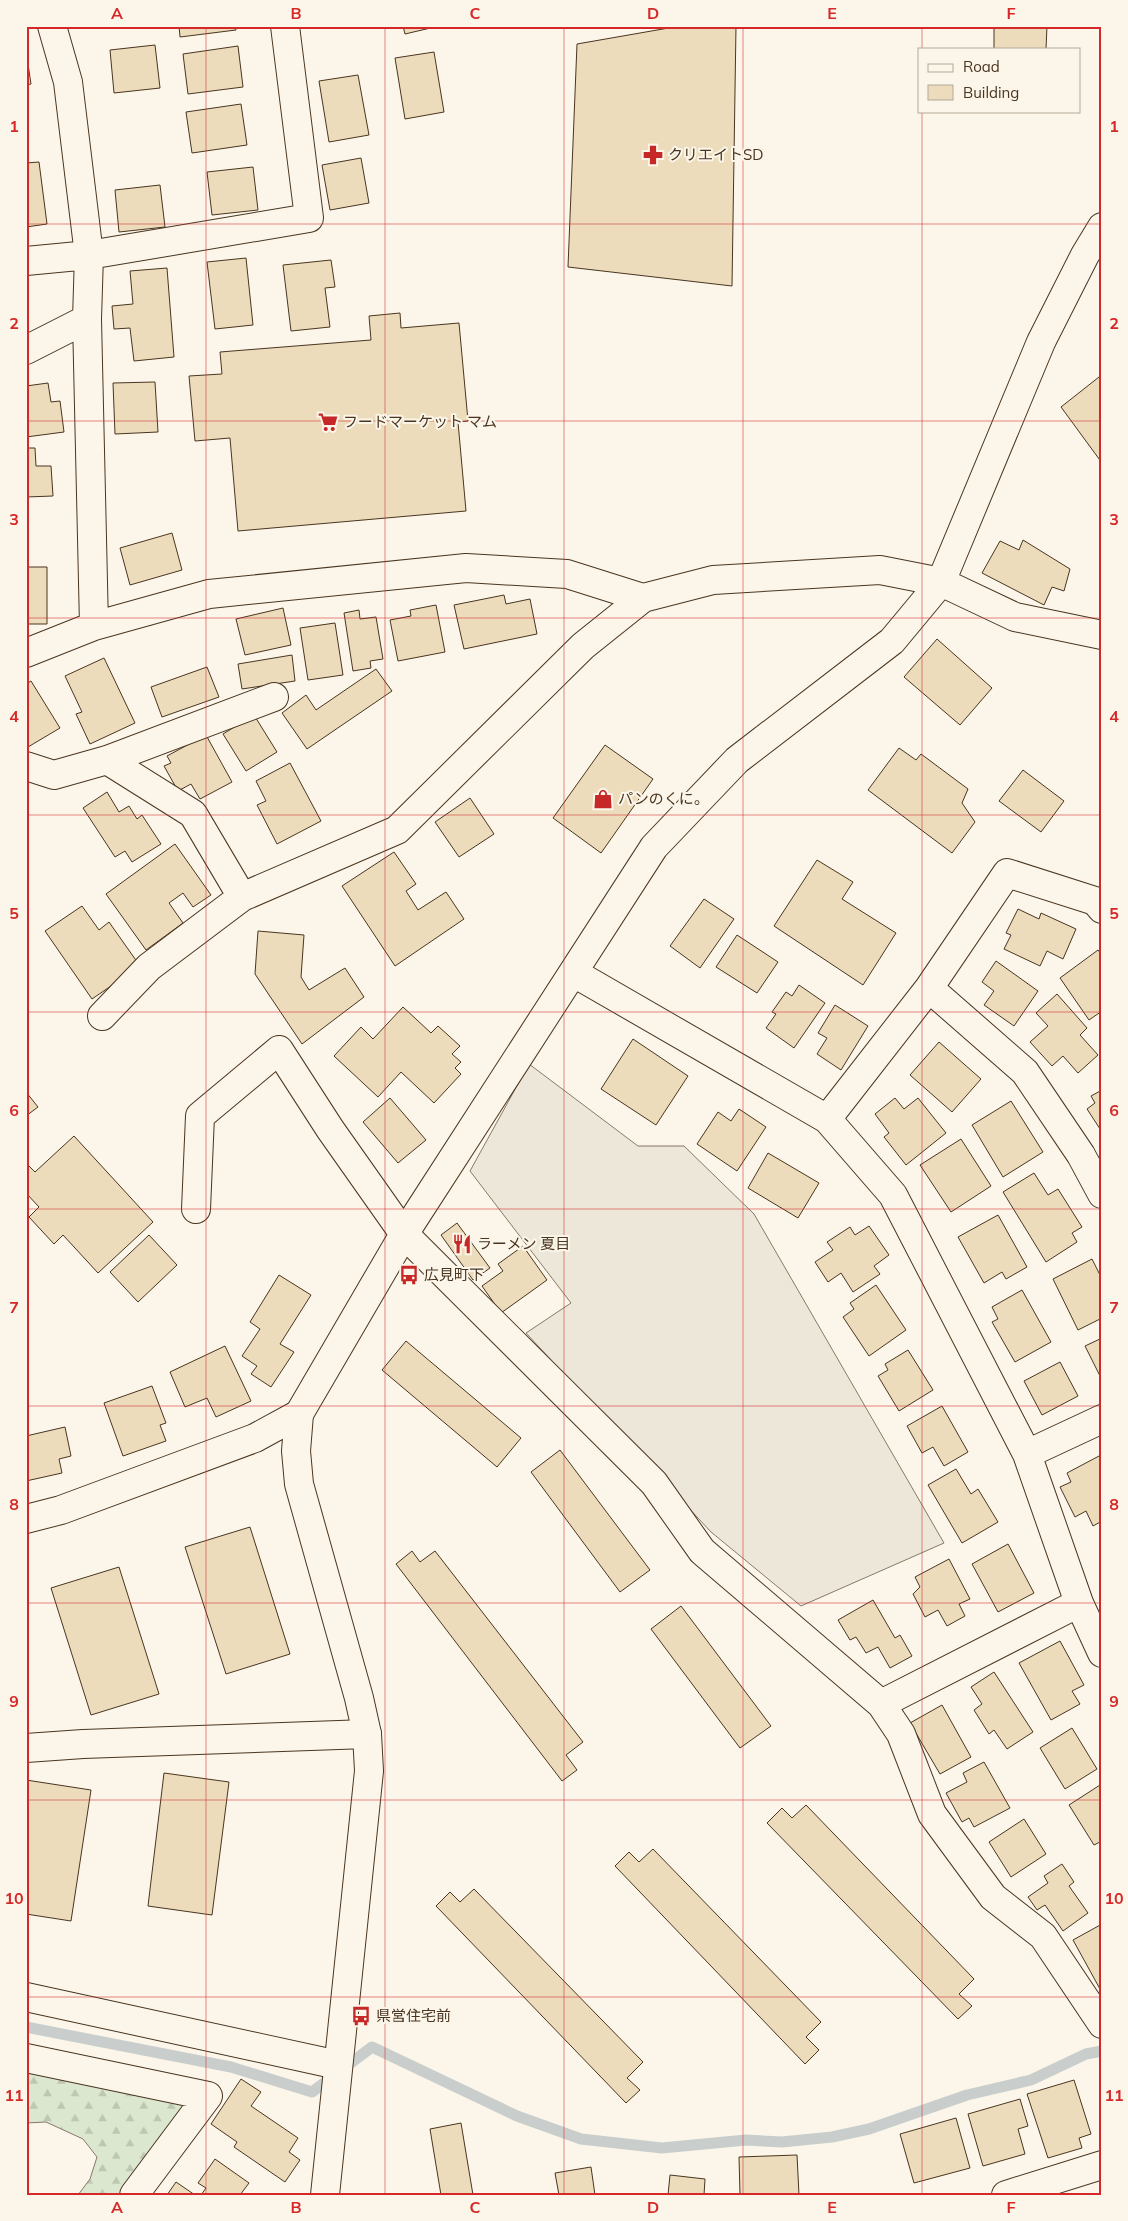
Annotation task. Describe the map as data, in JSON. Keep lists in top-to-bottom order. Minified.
{"places":{"pharmacy":["クリエイトSD"],"supermarket":["フードマーケット マム"],"shop":["パンのくに。"],"restaurant":["ラーメン 夏目"],"bus stop":["広見町下","県営住宅前"]},"legend":["Road","Building"],"grid":{"columns":["A","B","C","D","E","F"],"rows":["1","2","3","4","5","6","7","8","9","10","11"]}}
